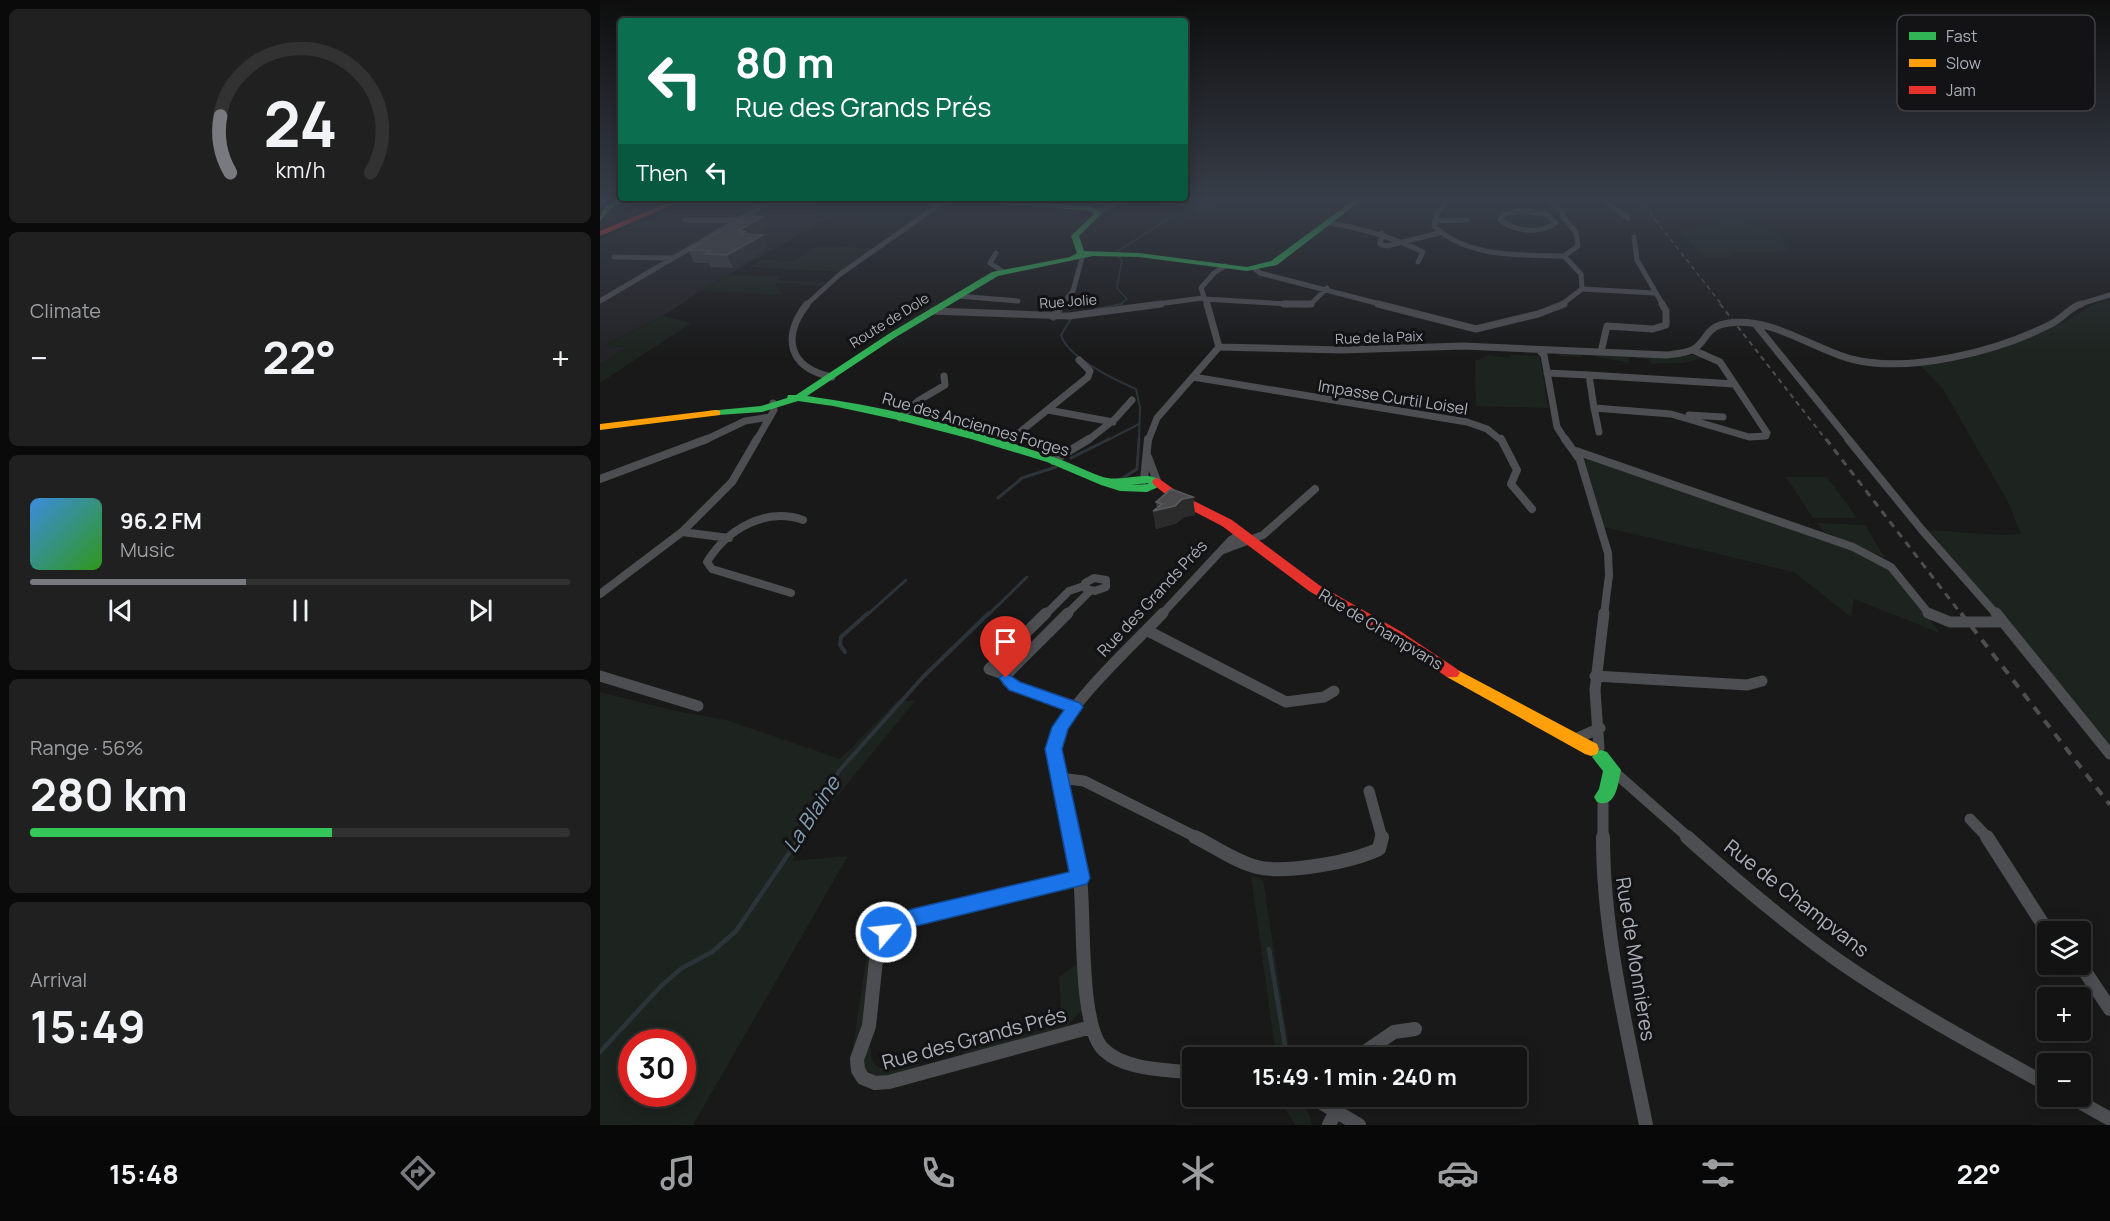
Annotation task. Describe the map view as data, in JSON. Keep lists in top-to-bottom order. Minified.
{"streets":{"street":["Rue Jolie","Route de Dole","Rue de la Paix","Impasse Curtil Loisel","Rue des Anciennes Forges","Rue des Grands Prés","Rue de Champvans","Rue de Monnières"]},"crossings":[["Rue Jolie","Route de Dole"],["Route de Dole","Rue des Anciennes Forges"],["Rue des Anciennes Forges","Rue de Champvans"],["Rue des Grands Prés","Rue de Champvans"],["Rue de Champvans","Rue de Monnières"]],"water":["La Blaine"],"legend":["Fast","Slow","Jam"],"page":{"turn":["80 m","Rue des Grands Prés"],"then":"Then","tile":["Climate",["Range · 56%","280 km"],["Arrival","15:49"]],"heat":["−","22°","+"],"song":["96.2 FM","Music"],"map_buttons":["+","−"],"limit":"30","trip":"15:49 · 1 min · 240 m","tabs":["15:48","22°"],"gauge":["24","km/h"]}}
